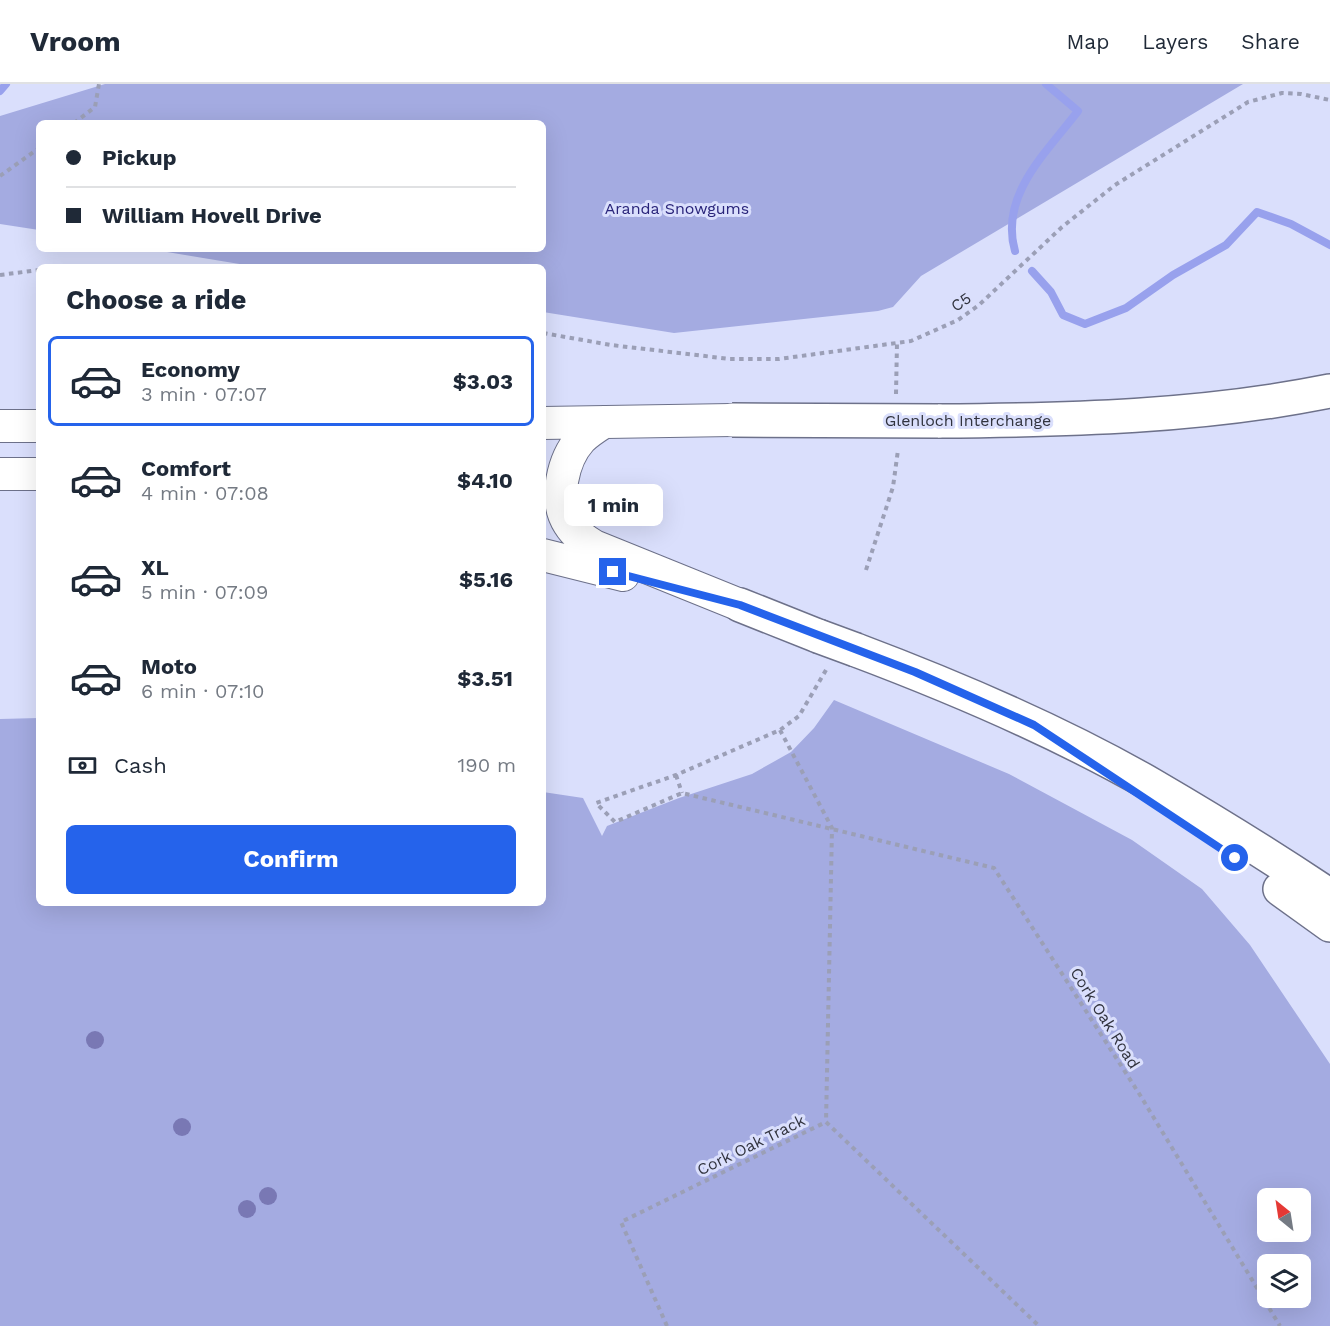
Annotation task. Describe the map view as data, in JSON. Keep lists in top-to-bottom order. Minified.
{"streets":{"highway":["Glenloch Interchange"],"path":["C5","Cork Oak Road","Cork Oak Track"]},"parks":["Aranda Snowgums"],"north":"top left","page":{"header":"Vroom","nav":["Map","Layers","Share"],"banner":["Pickup","William Hovell Drive"],"heading":"Choose a ride","list":[{"name":"Economy","note":"3 min · 07:07","value":"$3.03"},{"name":"Comfort","note":"4 min · 07:08","value":"$4.10"},{"name":"XL","note":"5 min · 07:09","value":"$5.16"},{"name":"Moto","note":"6 min · 07:10","value":"$3.51"}],"bubble":"1 min","pay":["Cash","190 m"],"buttons":"Confirm"}}
